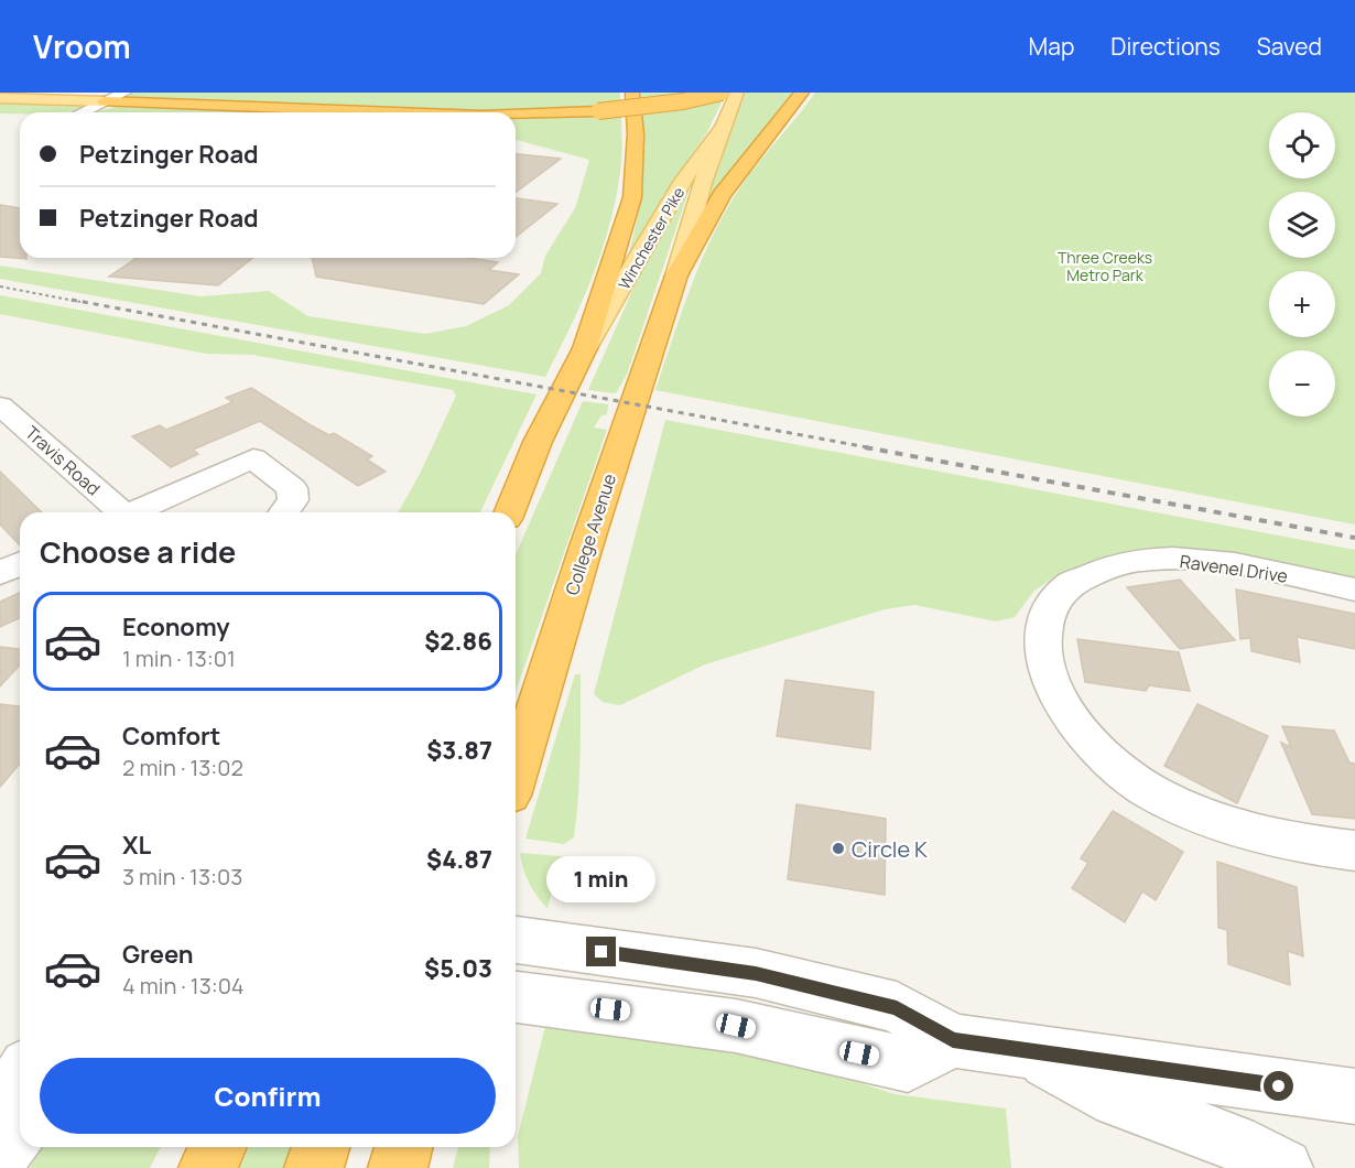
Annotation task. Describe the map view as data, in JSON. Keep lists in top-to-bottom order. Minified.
{"streets":{"highway":["College Avenue"],"main road":["Winchester Pike"],"street":["Travis Road","Ravenel Drive"]},"crossings":[["Winchester Pike","College Avenue"]],"parks":["Three Creeks Metro Park"],"places":["Circle K"],"page":{"header":"Vroom","nav":["Map","Directions","Saved"],"map_buttons":["+","−"],"banner":["Petzinger Road","Petzinger Road"],"heading":"Choose a ride","list":[{"name":"Economy","note":"1 min · 13:01","value":"$2.86"},{"name":"Comfort","note":"2 min · 13:02","value":"$3.87"},{"name":"XL","note":"3 min · 13:03","value":"$4.87"},{"name":"Green","note":"4 min · 13:04","value":"$5.03"}],"bubble":"1 min","buttons":"Confirm"}}
